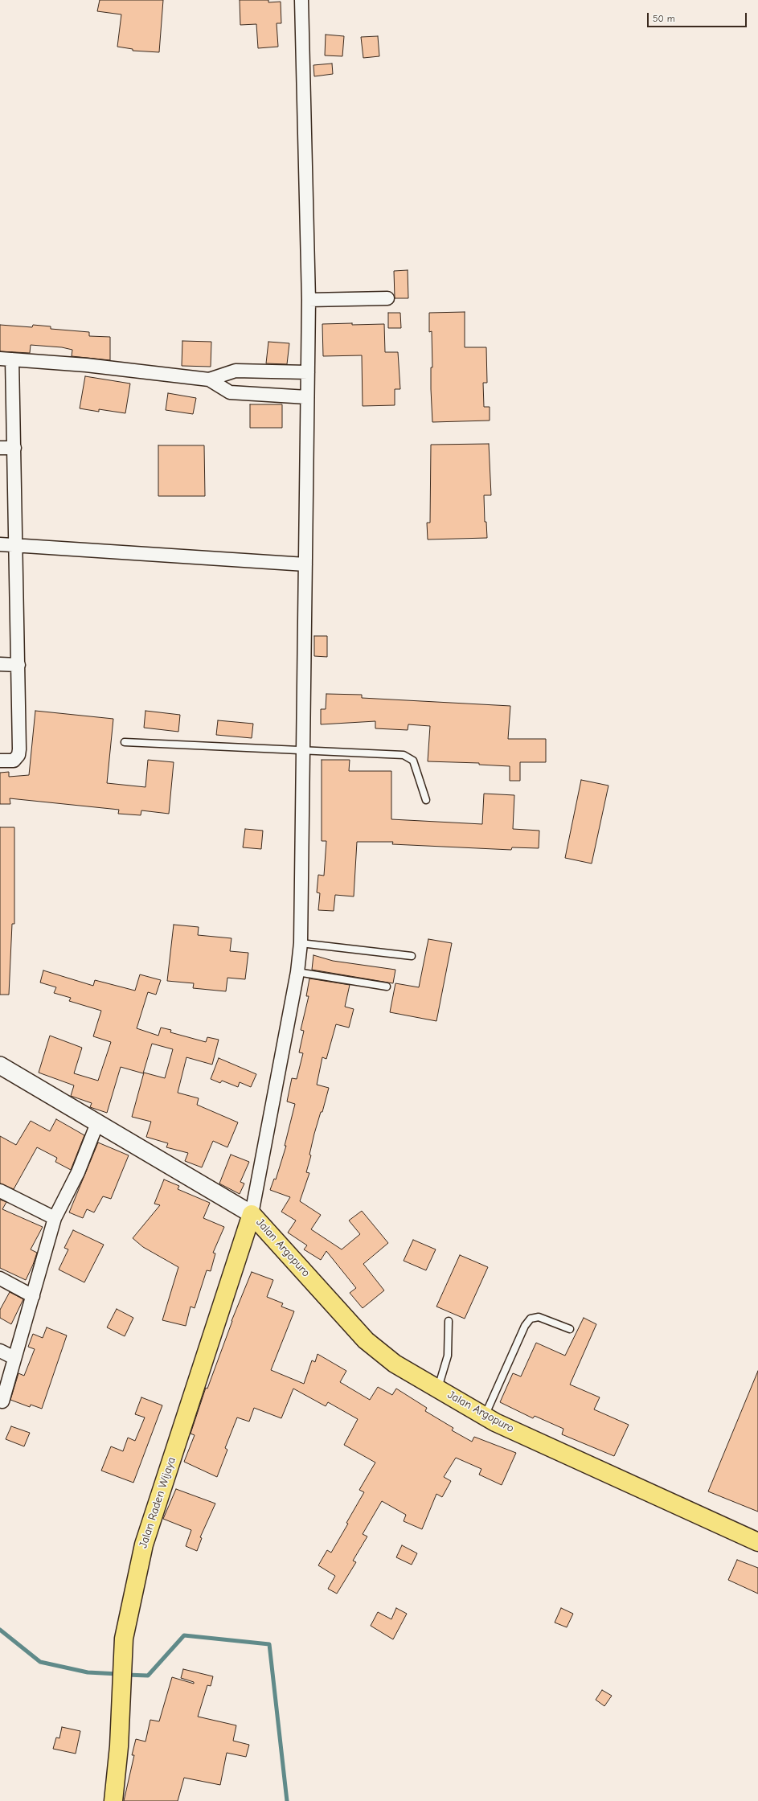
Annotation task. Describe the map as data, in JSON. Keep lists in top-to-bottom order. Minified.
{"streets":{"highway":["Jalan Argopuro","Jalan Raden Wijaya"]},"crossings":[["Jalan Argopuro","Jalan Raden Wijaya"]],"scale_bar":"50 m"}
